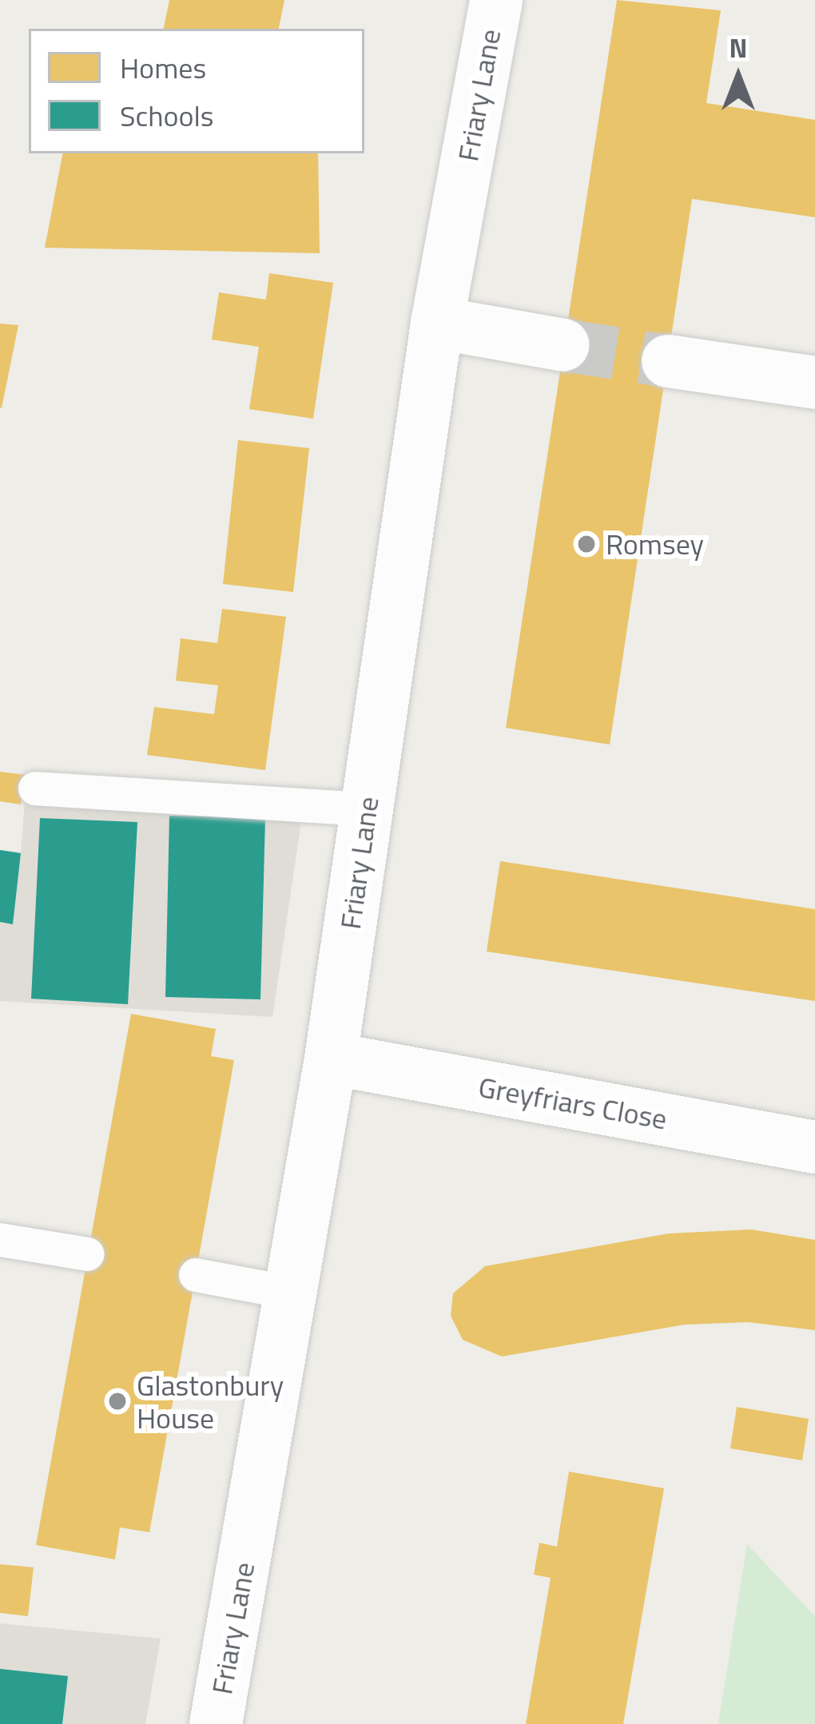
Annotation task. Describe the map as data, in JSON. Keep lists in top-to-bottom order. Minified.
{"streets":{"street":["Friary Lane","Greyfriars Close"]},"crossings":[["Friary Lane","Greyfriars Close"]],"places":["Romsey","Glastonbury House"],"legend":["Homes","Schools"],"north":"top"}
